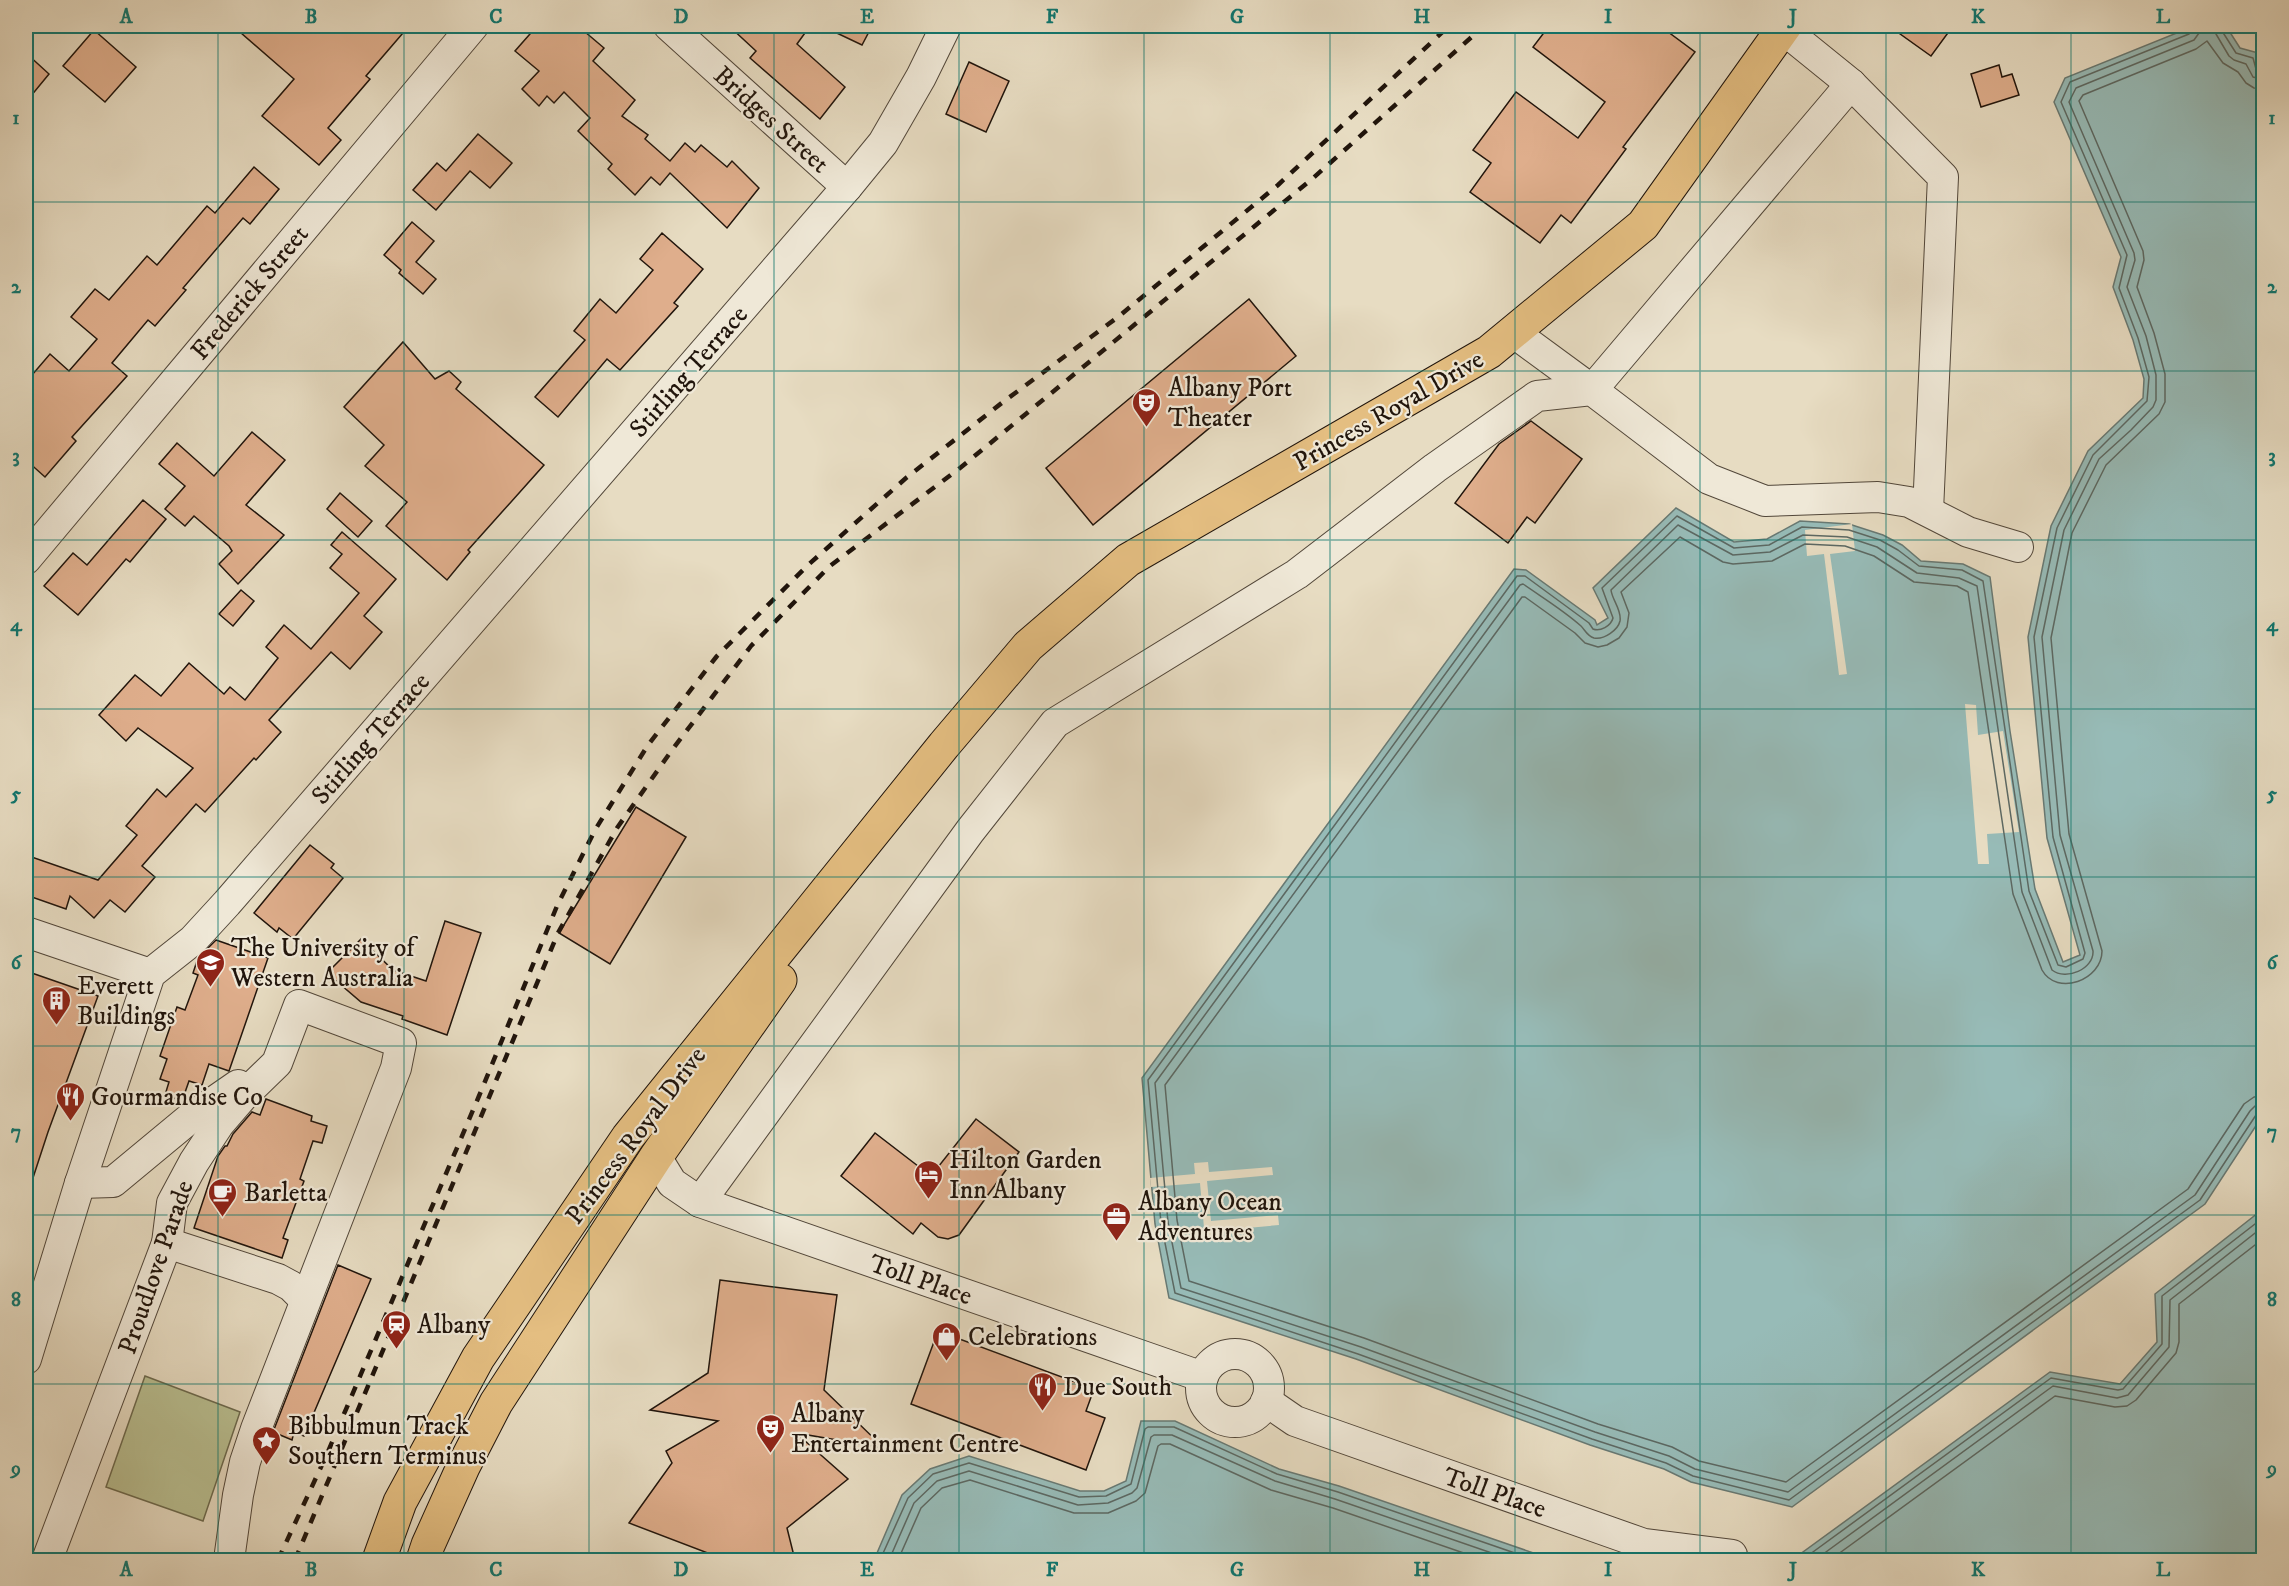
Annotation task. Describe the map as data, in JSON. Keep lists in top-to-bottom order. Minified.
{"streets":{"main road":["Princess Royal Drive"],"street":["Bridges Street","Frederick Street","Stirling Terrace","Proudlove Parade","Toll Place"]},"crossings":[["Bridges Street","Stirling Terrace"],["Princess Royal Drive","Toll Place"]],"places":{"theatre":["Albany Port Theater","Albany Entertainment Centre"],"school or university":["The University of Western Australia"],"building":["Everett Buildings"],"restaurant":["Gourmandise Co","Due South"],"hotel":["Hilton Garden Inn Albany"],"cafe":["Barletta"],"office":["Albany Ocean Adventures"],"station":["Albany"],"shop":["Celebrations"],"place":["Bibbulmun Track Southern Terminus"]},"grid":{"columns":["A","B","C","D","E","F","G","H","I","J","K","L"],"rows":["1","2","3","4","5","6","7","8","9"]}}
